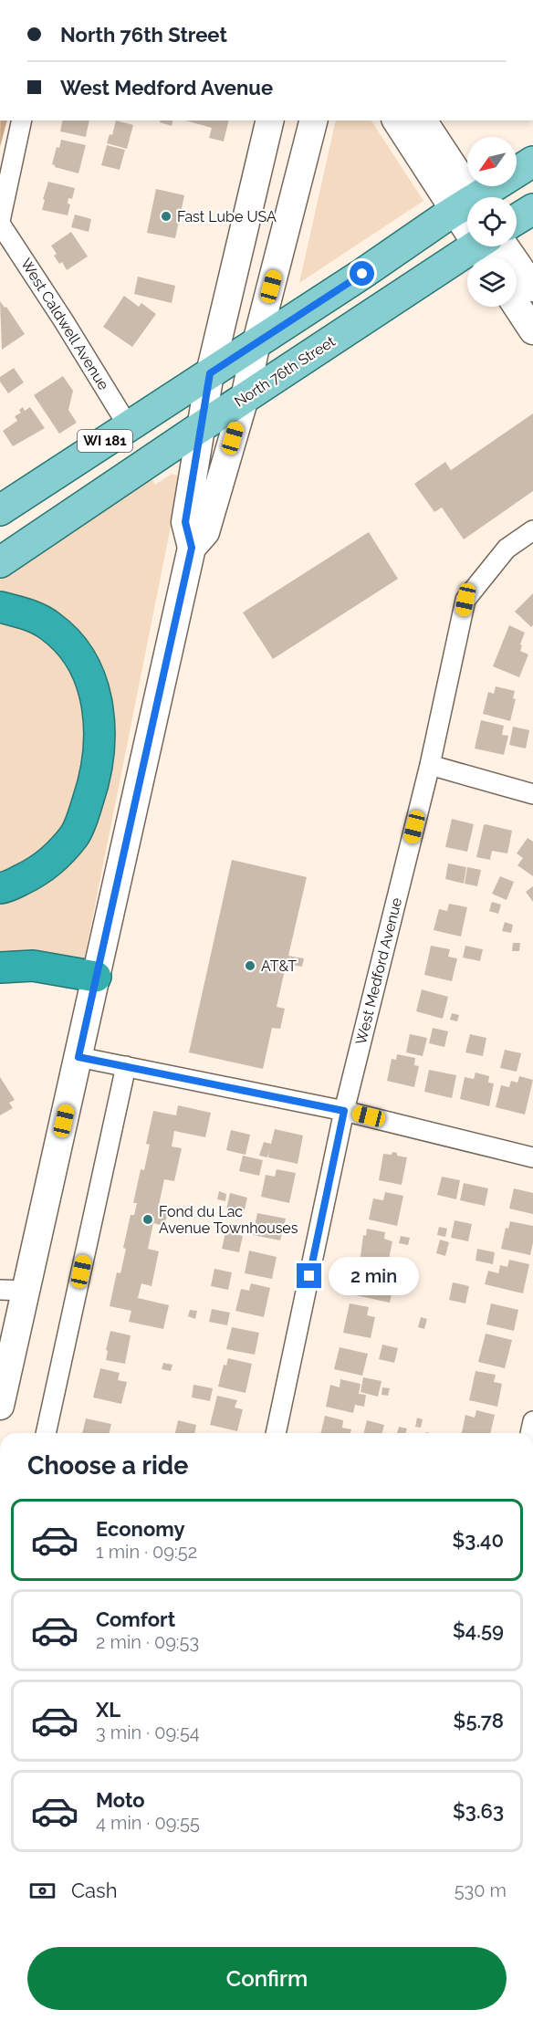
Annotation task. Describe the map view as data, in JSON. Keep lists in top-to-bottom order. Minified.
{"streets":{"main road":["North 76th Street","WI 181"],"street":["West Caldwell Avenue","West Medford Avenue"]},"crossings":[["West Caldwell Avenue","WI 181"]],"places":["Fast Lube USA","AT&T","Fond du Lac Avenue Townhouses"],"north":"bottom left","page":{"banner":["North 76th Street","West Medford Avenue"],"bubble":"2 min","heading":"Choose a ride","list":[{"name":"Economy","note":"1 min · 09:52","value":"$3.40"},{"name":"Comfort","note":"2 min · 09:53","value":"$4.59"},{"name":"XL","note":"3 min · 09:54","value":"$5.78"},{"name":"Moto","note":"4 min · 09:55","value":"$3.63"}],"pay":["Cash","530 m"],"buttons":"Confirm"}}
